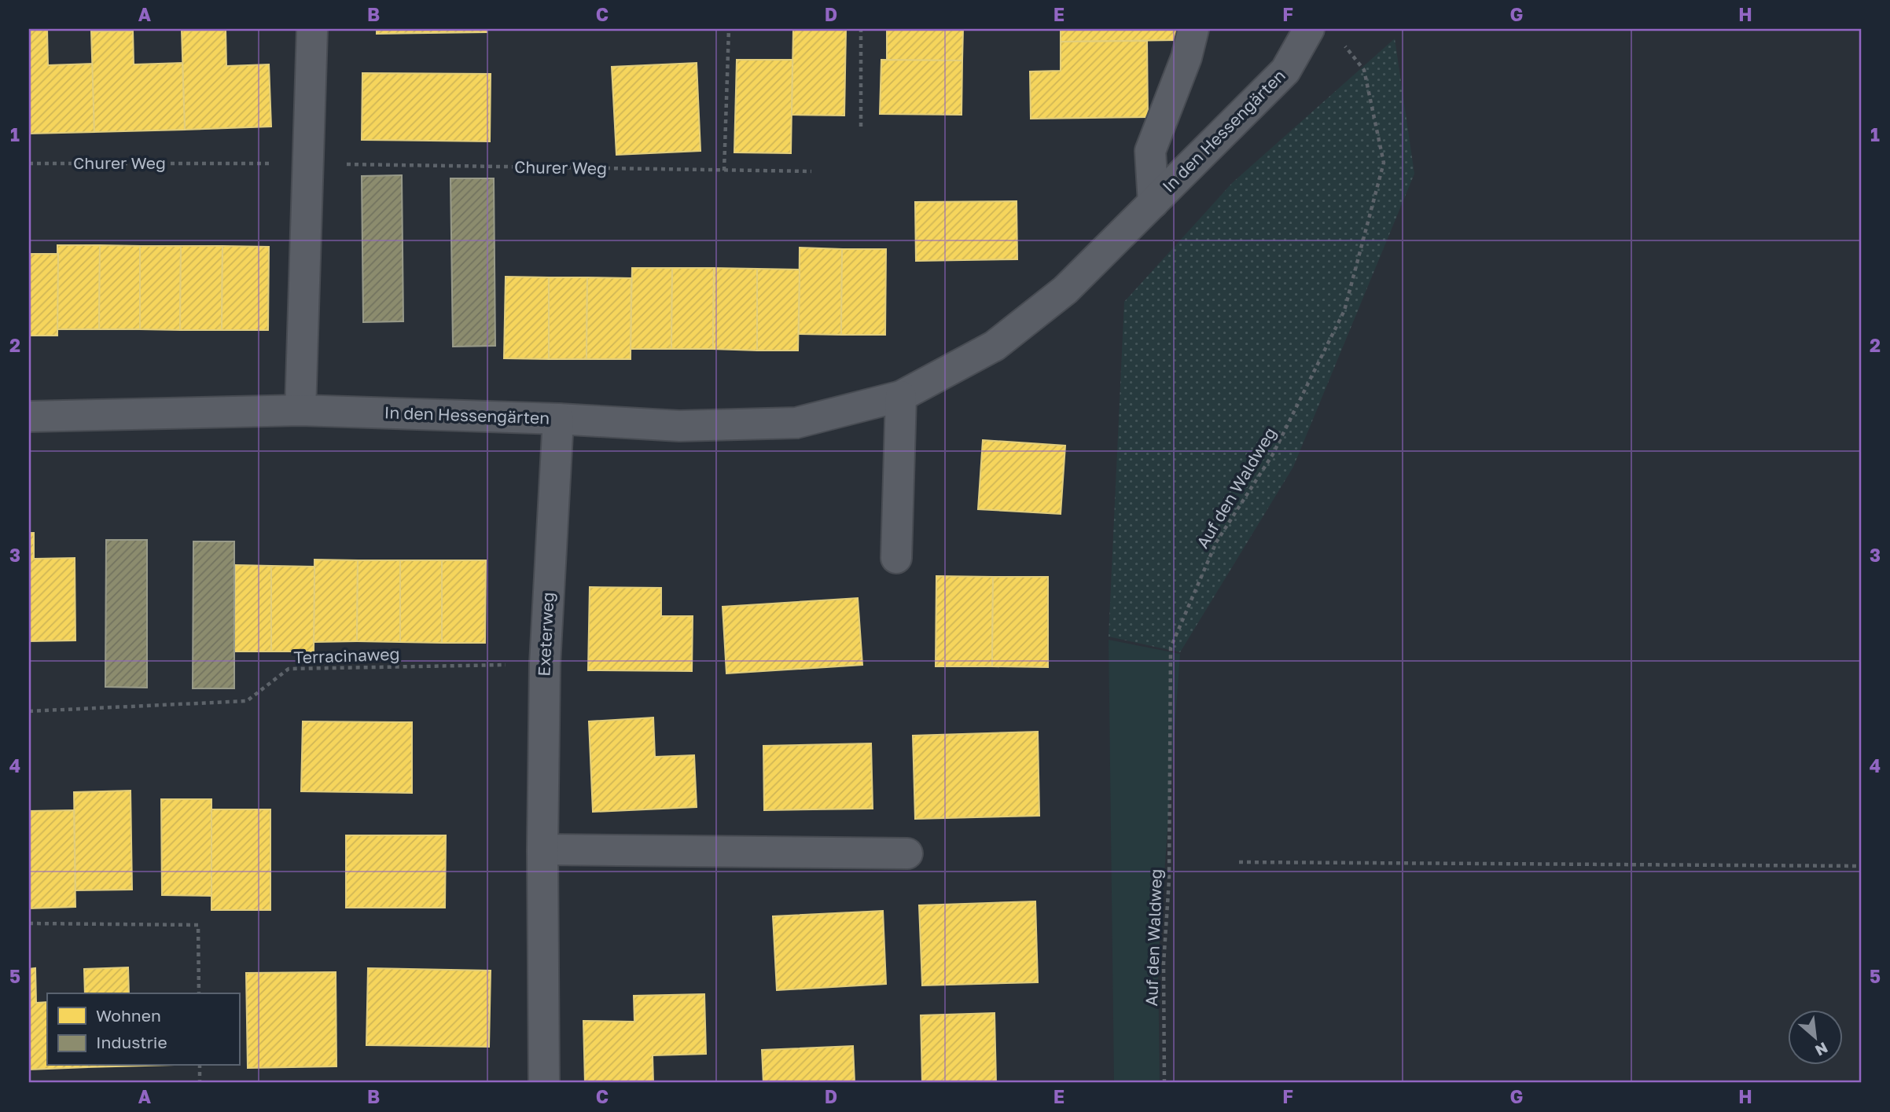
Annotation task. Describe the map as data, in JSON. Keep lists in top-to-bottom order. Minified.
{"streets":{"street":["In den Hessengärten","Exeterweg"],"path":["Churer Weg","Auf den Waldweg","Terracinaweg"]},"crossings":[["In den Hessengärten","Exeterweg"],["Exeterweg","Terracinaweg"]],"legend":["Wohnen","Industrie"],"north":"bottom right","grid":{"columns":["A","B","C","D","E","F","G","H"],"rows":["1","2","3","4","5"]}}
